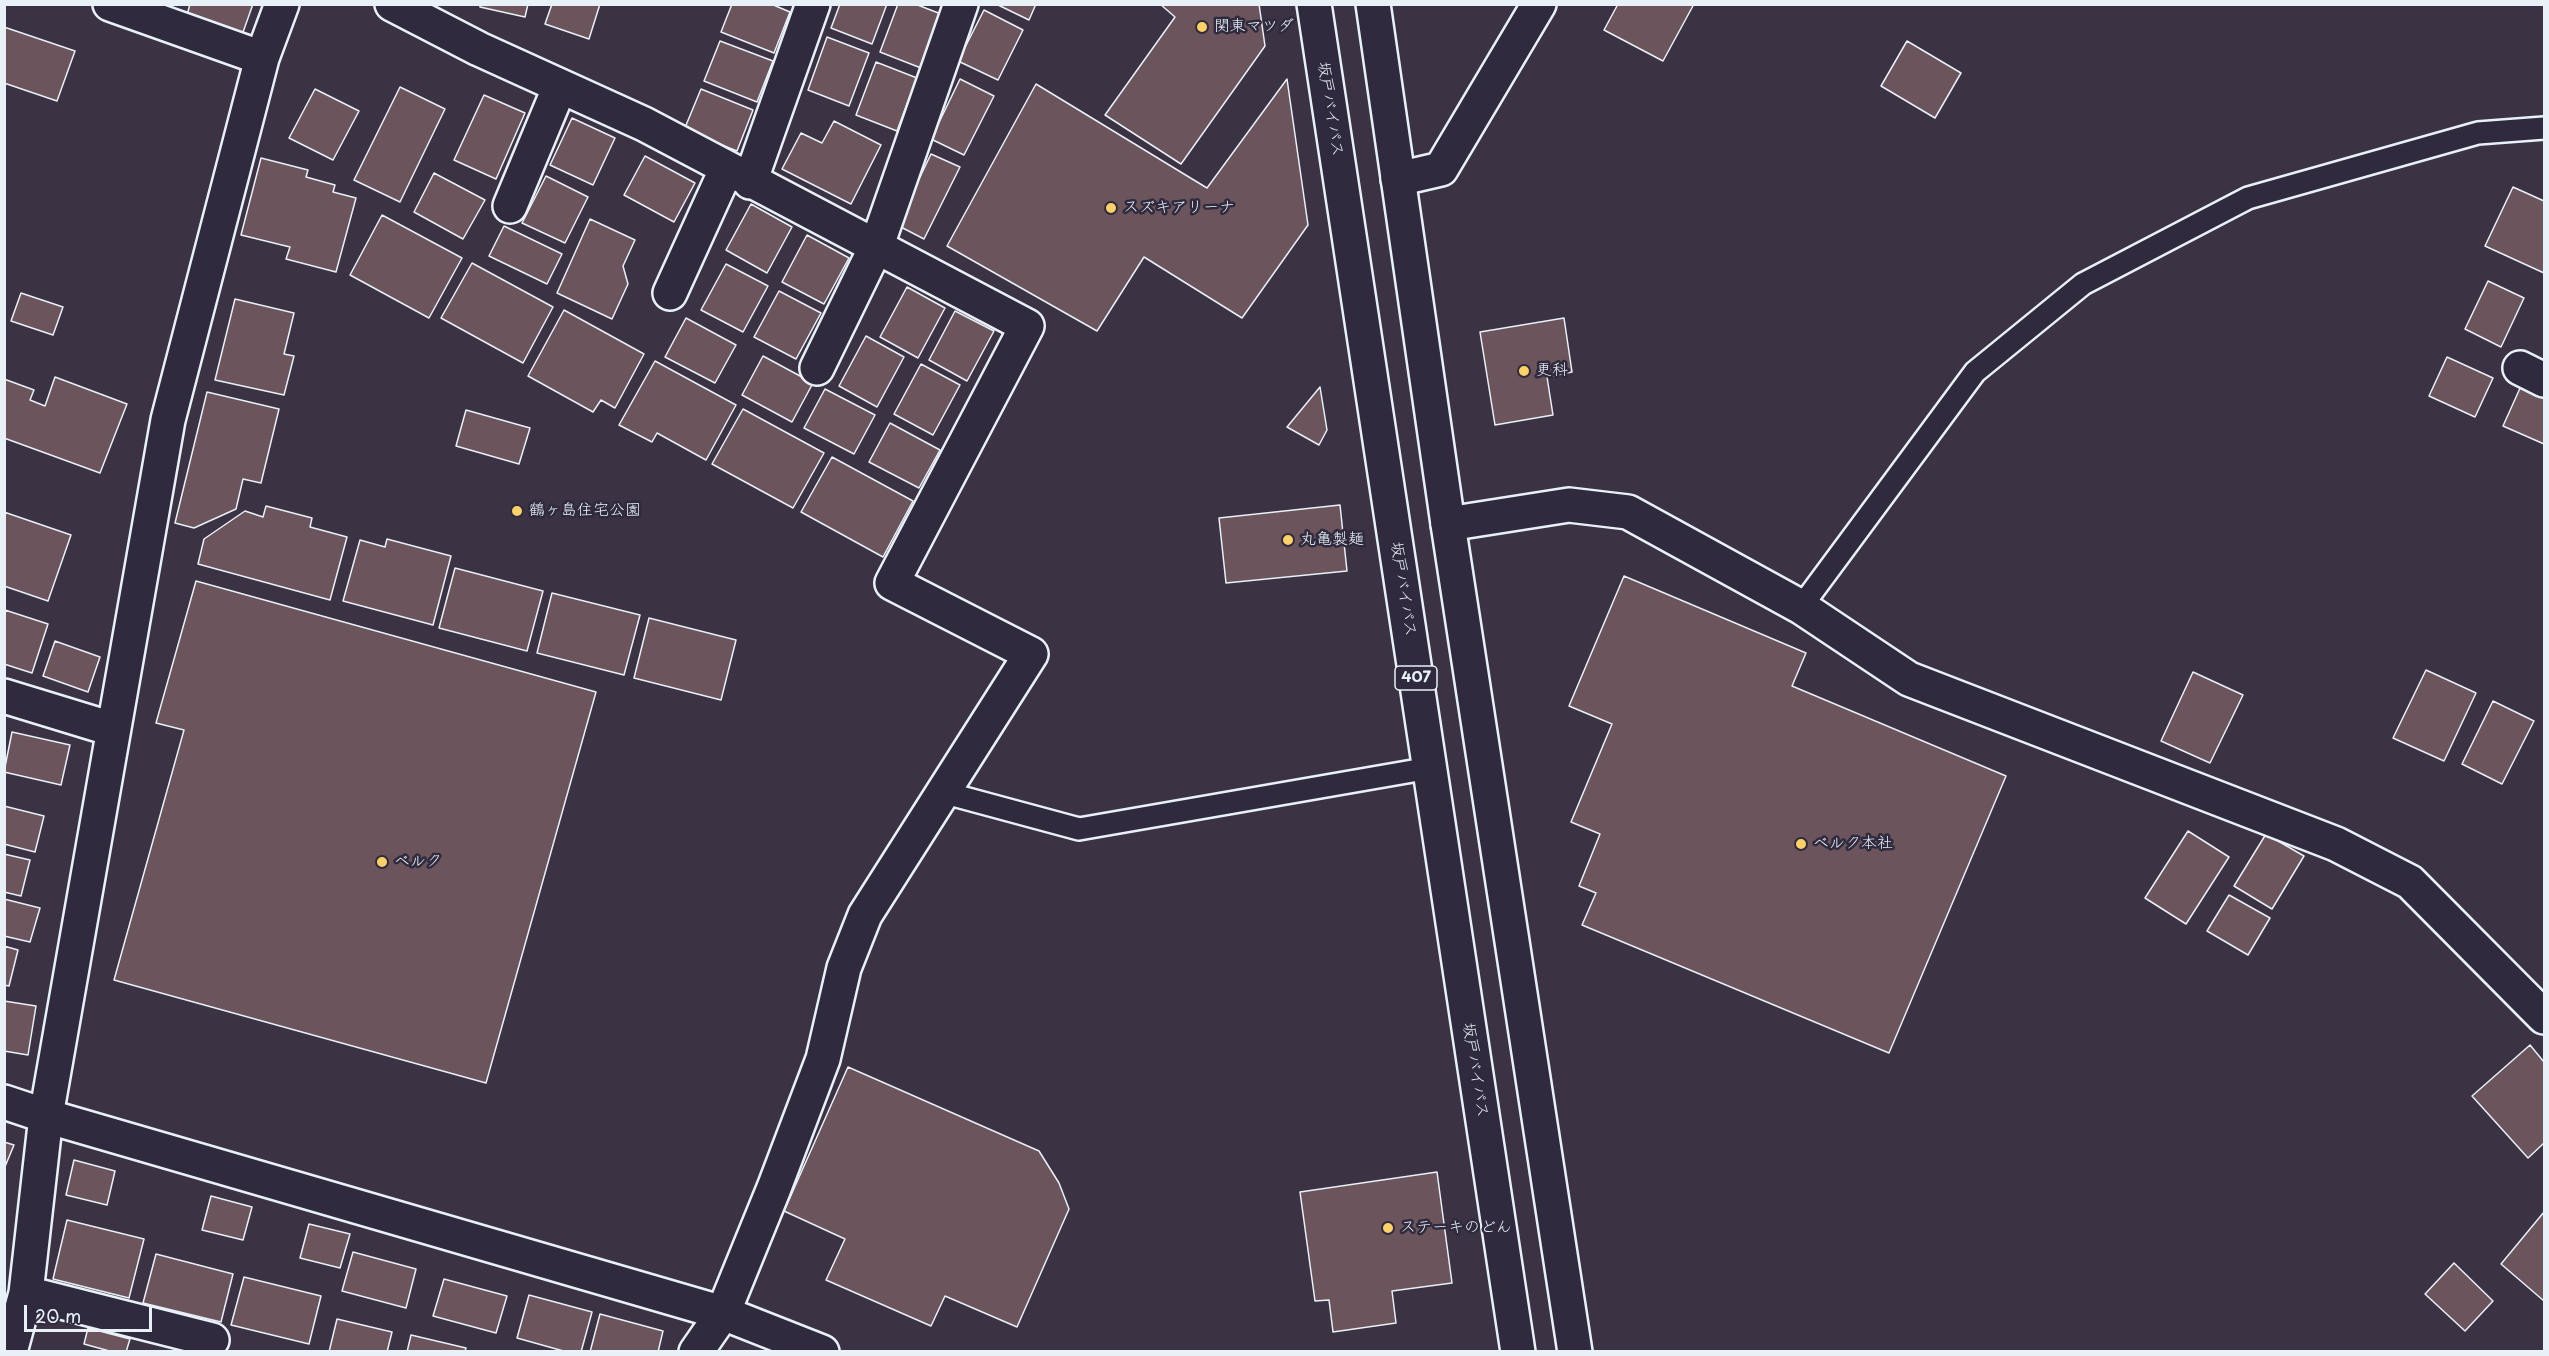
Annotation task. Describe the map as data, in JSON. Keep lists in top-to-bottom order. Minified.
{"streets":{"main road":["坂戸バイパス","407"]},"places":["関東マツダ","スズキアリーナ","更科","鶴ヶ島住宅公園","丸亀製麺","ベルク本社","ベルク","ステーキのどん"],"scale_bar":"20 m"}
